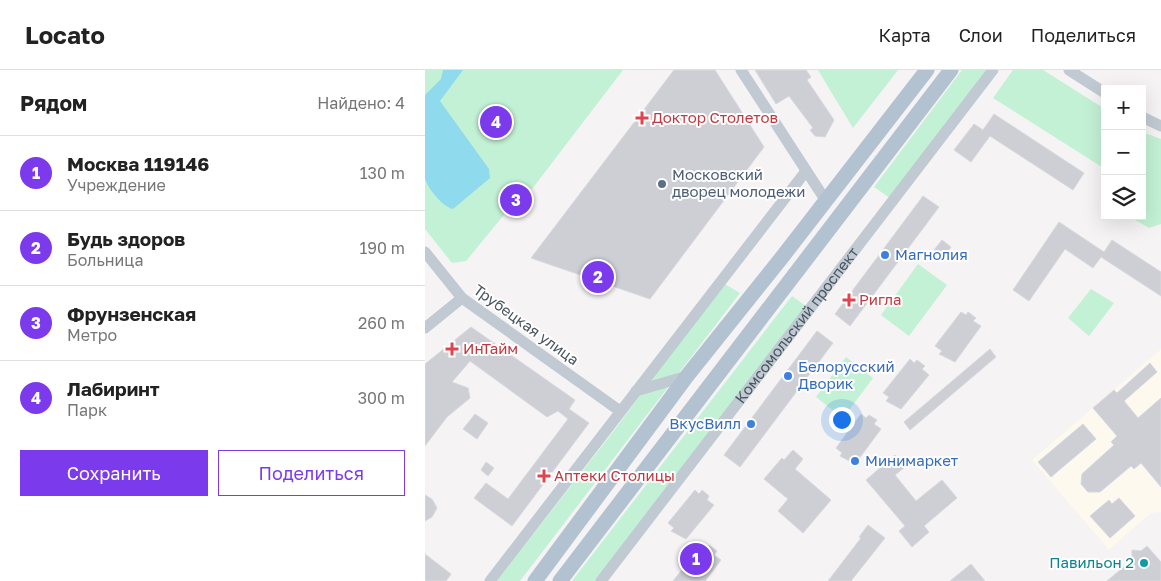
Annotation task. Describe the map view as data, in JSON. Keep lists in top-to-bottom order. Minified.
{"streets":{"street":["Трубецкая улица","Комсомольский проспект"]},"places":{"health":["Доктор Столетов","Ригла","ИнТайм","Аптеки Столицы"],"other":["Московский дворец молодежи","Магнолия","Белорусский Дворик","ВкусВилл","Минимаркет","Павильон 2"]},"page":{"header":"Locato","nav":["Карта","Слои","Поделиться"],"heading":["Рядом","Найдено: 4"],"map_buttons":["+","−"],"pins":["4","3","2","1"],"list":[{"mark":"1","name":"Москва 119146","note":"Учреждение","value":"130 m"},{"mark":"2","name":"Будь здоров","note":"Больница","value":"190 m"},{"mark":"3","name":"Фрунзенская","note":"Метро","value":"260 m"},{"mark":"4","name":"Лабиринт","note":"Парк","value":"300 m"}],"buttons":["Сохранить","Поделиться"]}}
